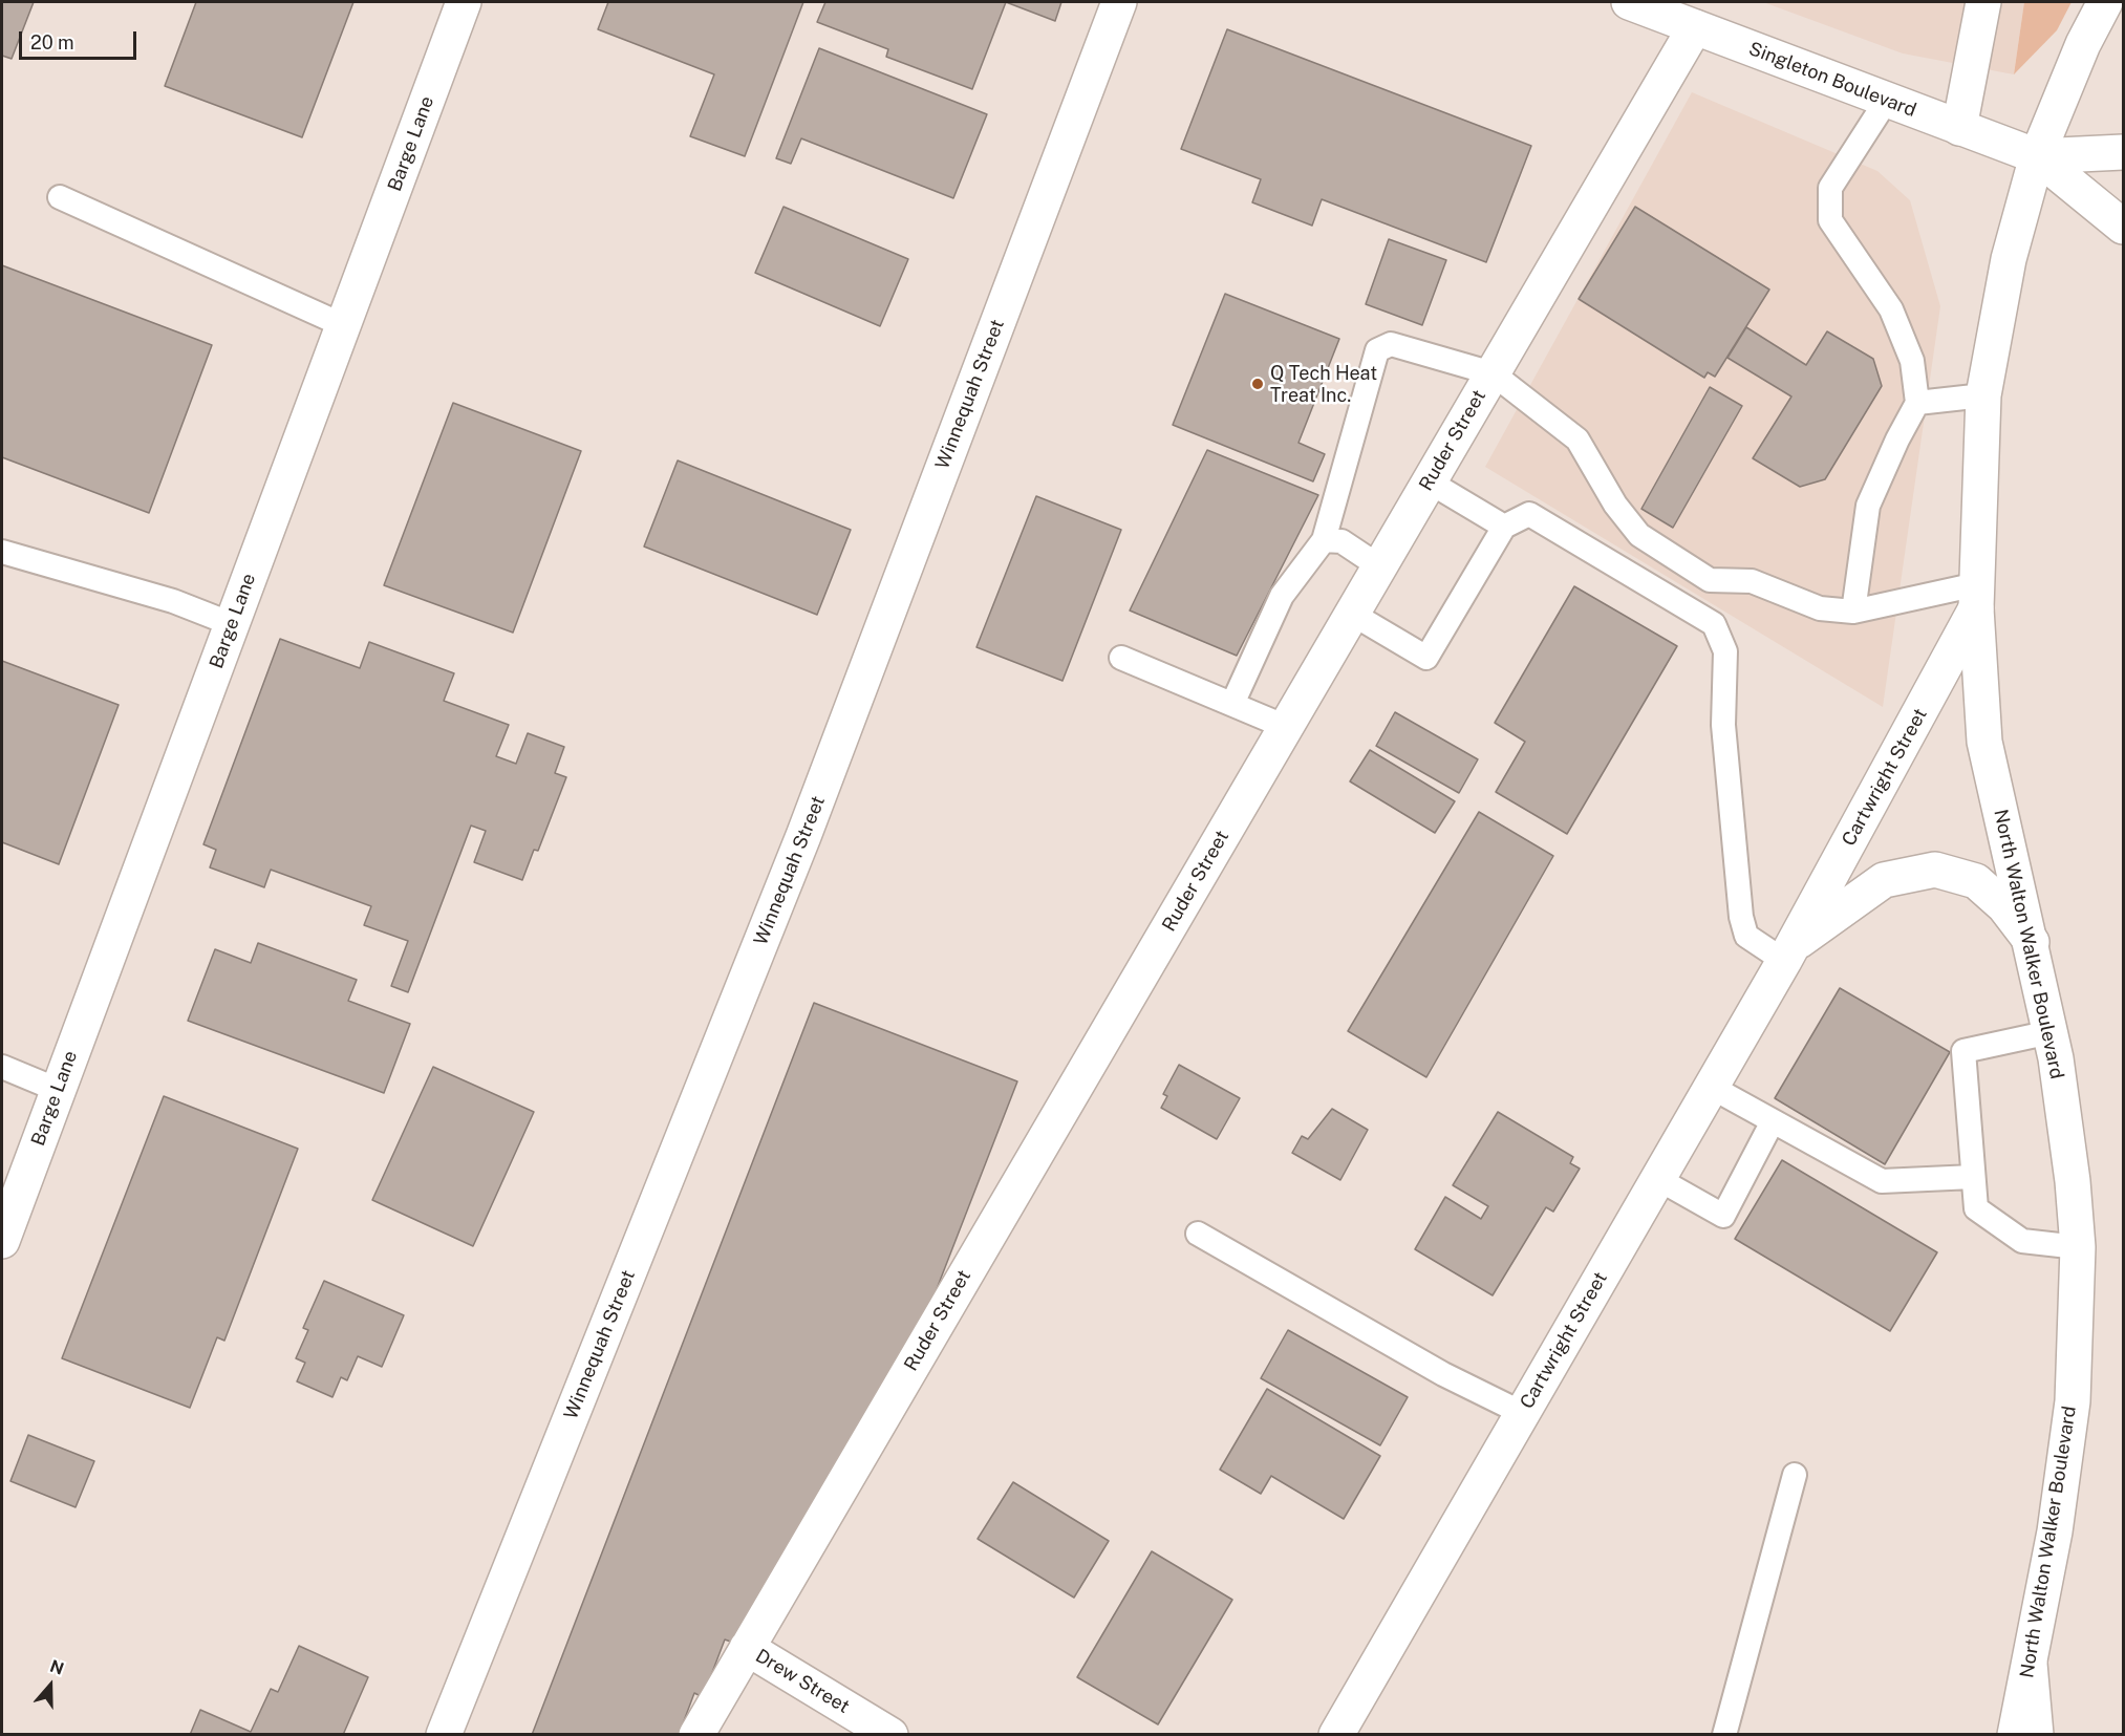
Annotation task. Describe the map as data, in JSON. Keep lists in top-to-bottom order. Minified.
{"streets":{"main road":["Singleton Boulevard","Barge Lane","Winnequah Street","Ruder Street","Cartwright Street","North Walton Walker Boulevard","Drew Street"]},"crossings":[["Singleton Boulevard","Ruder Street"],["Singleton Boulevard","North Walton Walker Boulevard"],["Ruder Street","Drew Street"],["Cartwright Street","North Walton Walker Boulevard"]],"places":["Q Tech Heat Treat Inc."],"scale_bar":"20 m","north":"top"}
